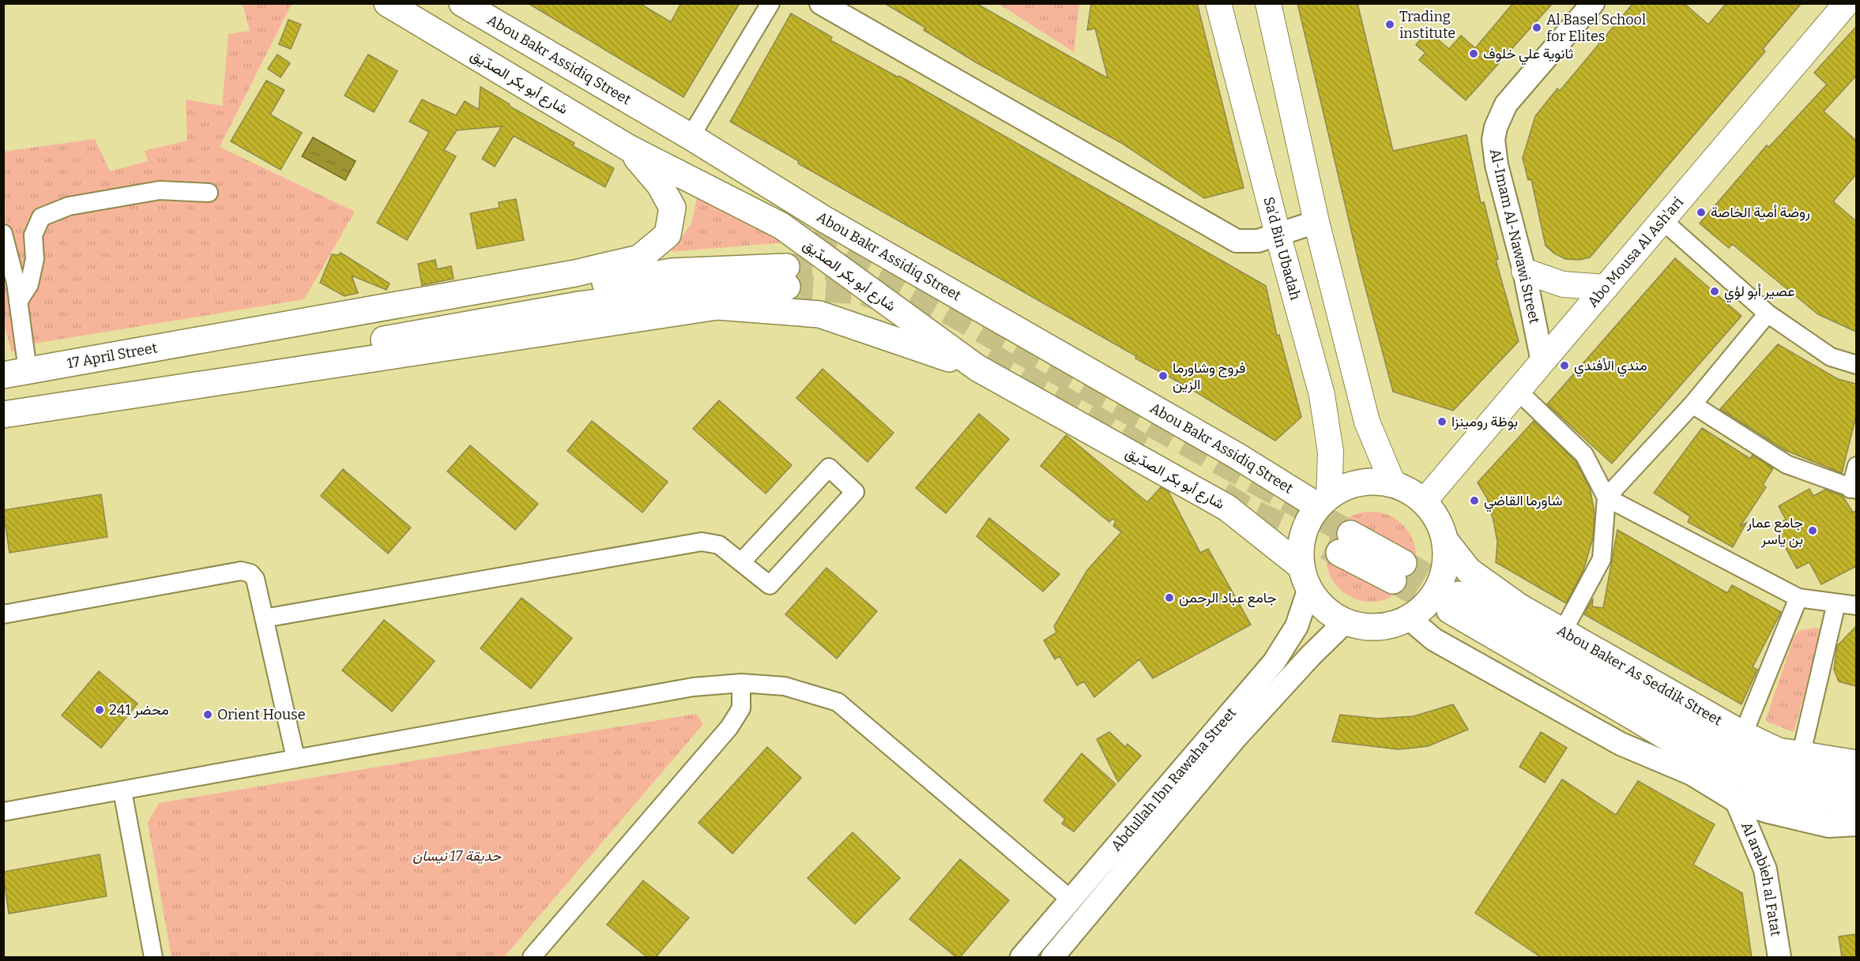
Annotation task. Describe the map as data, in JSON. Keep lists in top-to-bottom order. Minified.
{"streets":{"main road":["Abou Bakr Assidiq Street","شارع أبو بكر الصدّيق","Sa'd Bin Ubadah","Abo Mousa Al Ash'ari","17 April Street","Abou Baker As Seddik Street"],"street":["Al-Imam Al-Nawawi Street","Abdullah Ibn Rawaha Street","Al arabieh al Fatat"]},"crossings":[["Abou Bakr Assidiq Street","شارع أبو بكر الصدّيق"],["Abou Bakr Assidiq Street","Sa'd Bin Ubadah"],["Abou Bakr Assidiq Street","Abo Mousa Al Ash'ari"],["Abou Bakr Assidiq Street","Abou Baker As Seddik Street"],["Abou Bakr Assidiq Street","Abdullah Ibn Rawaha Street"],["شارع أبو بكر الصدّيق","Sa'd Bin Ubadah"],["شارع أبو بكر الصدّيق","Abo Mousa Al Ash'ari"],["شارع أبو بكر الصدّيق","Abou Baker As Seddik Street"],["شارع أبو بكر الصدّيق","Abdullah Ibn Rawaha Street"],["Al-Imam Al-Nawawi Street","Abo Mousa Al Ash'ari"],["Sa'd Bin Ubadah","Abo Mousa Al Ash'ari"],["Sa'd Bin Ubadah","Abou Baker As Seddik Street"],["Sa'd Bin Ubadah","Abdullah Ibn Rawaha Street"],["Abo Mousa Al Ash'ari","Abou Baker As Seddik Street"],["Abo Mousa Al Ash'ari","Abdullah Ibn Rawaha Street"],["Abou Baker As Seddik Street","Abdullah Ibn Rawaha Street"]],"parks":["حديقة 17 نيسان"],"places":["Trading institute","Al Basel School for Elites","ثانوية علي خلوف","روضة أمية الخاصة","عصير أبو لؤي","مندي الأفندي","فروج وشاورما الزين","بوظة رومينزا","شاورما القاضي","جامع عمار بن ياسر","جامع عباد الرحمن","محضر 241","Orient House"]}
